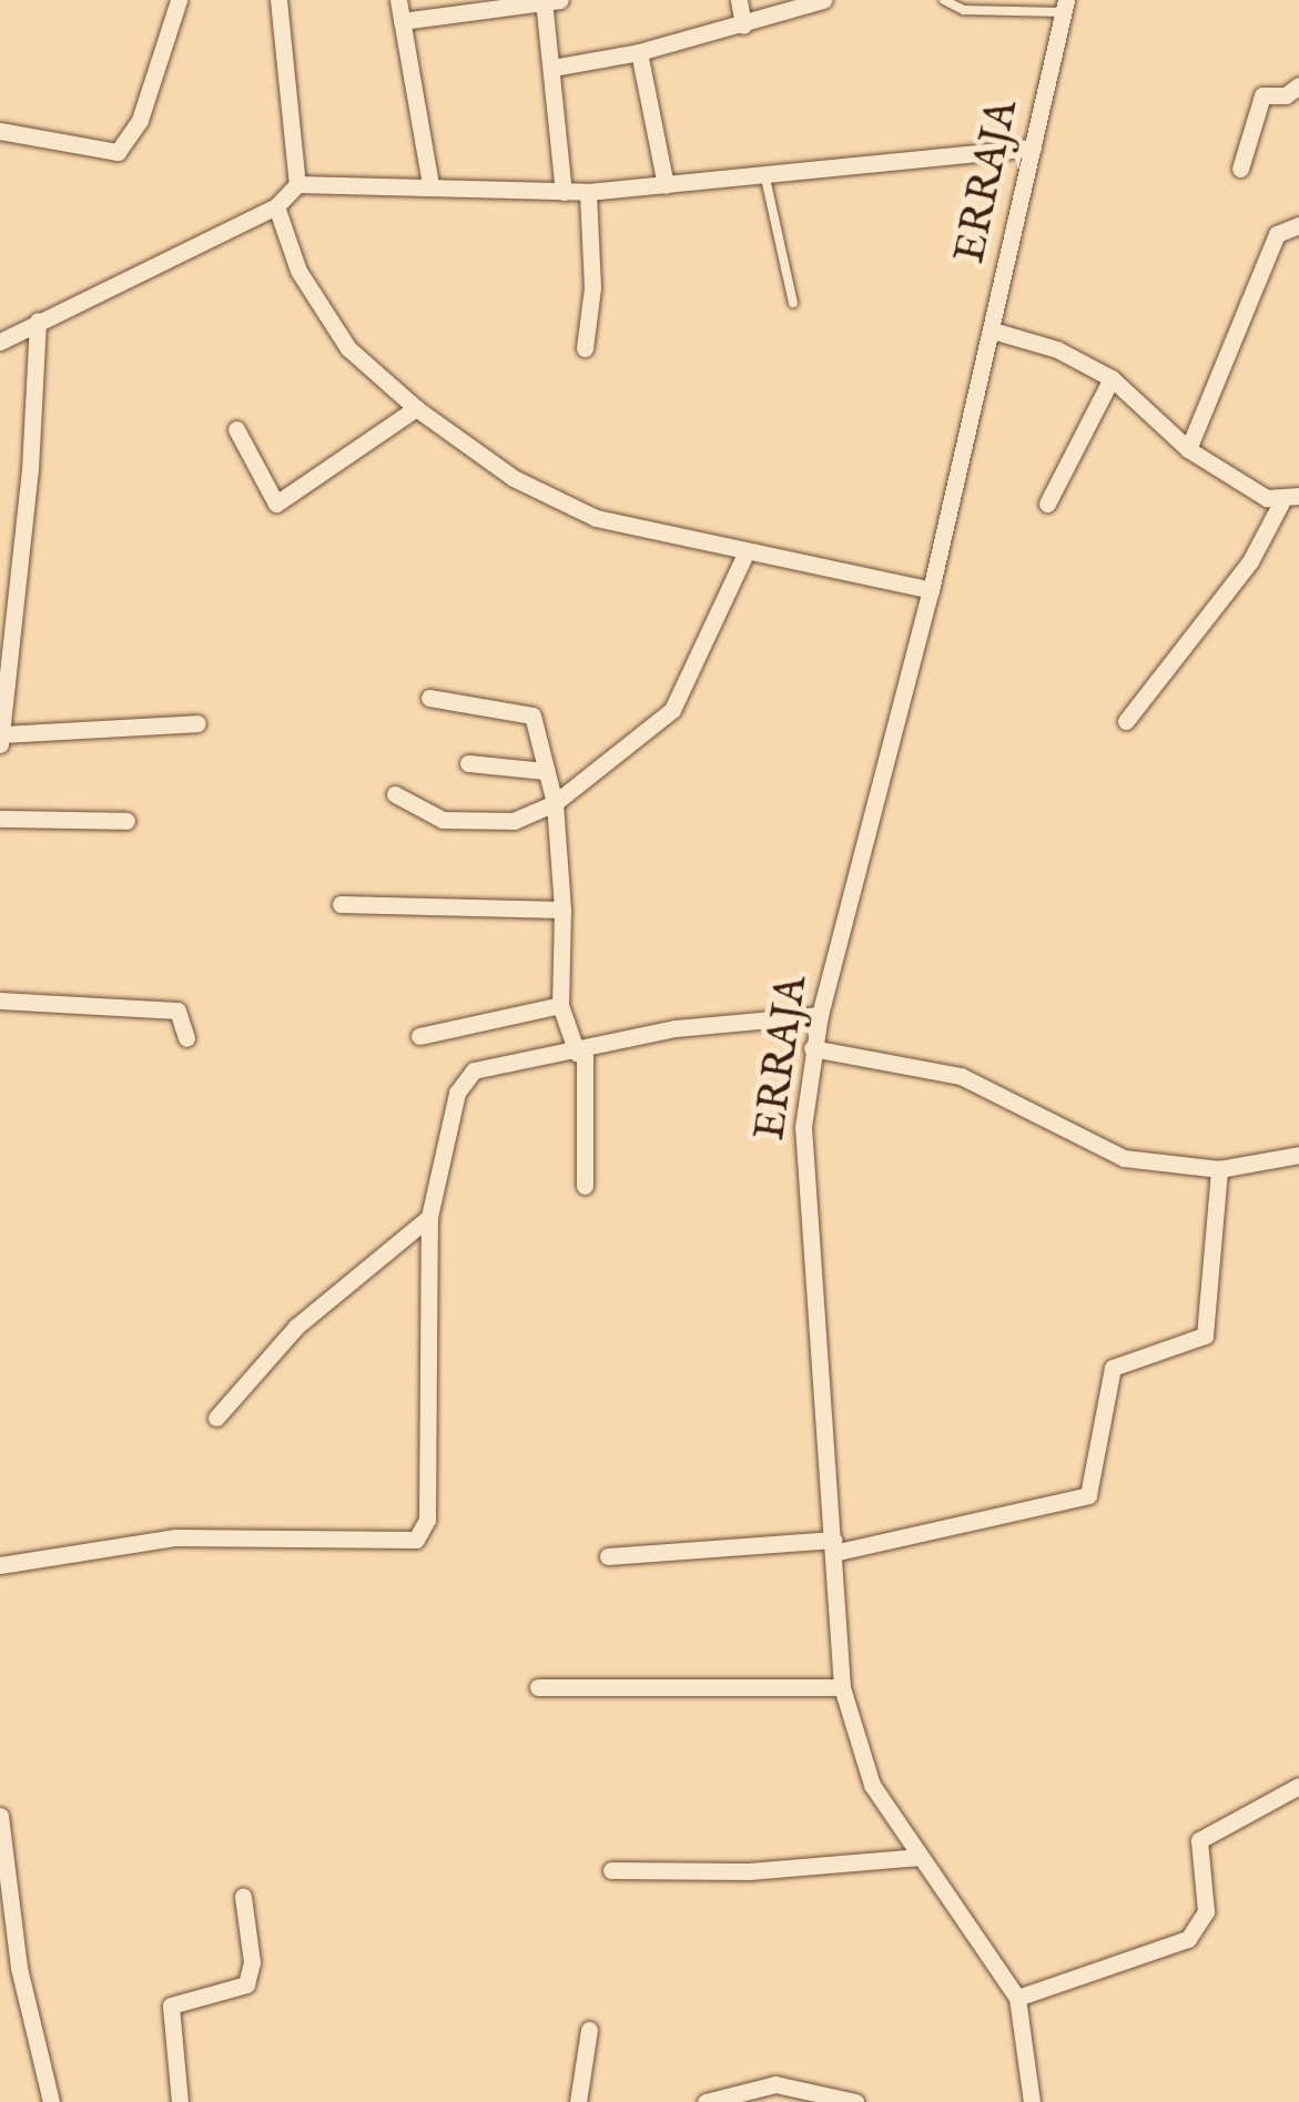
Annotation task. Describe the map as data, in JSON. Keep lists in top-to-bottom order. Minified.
{"streets":{"street":["ERRAJA"]}}
